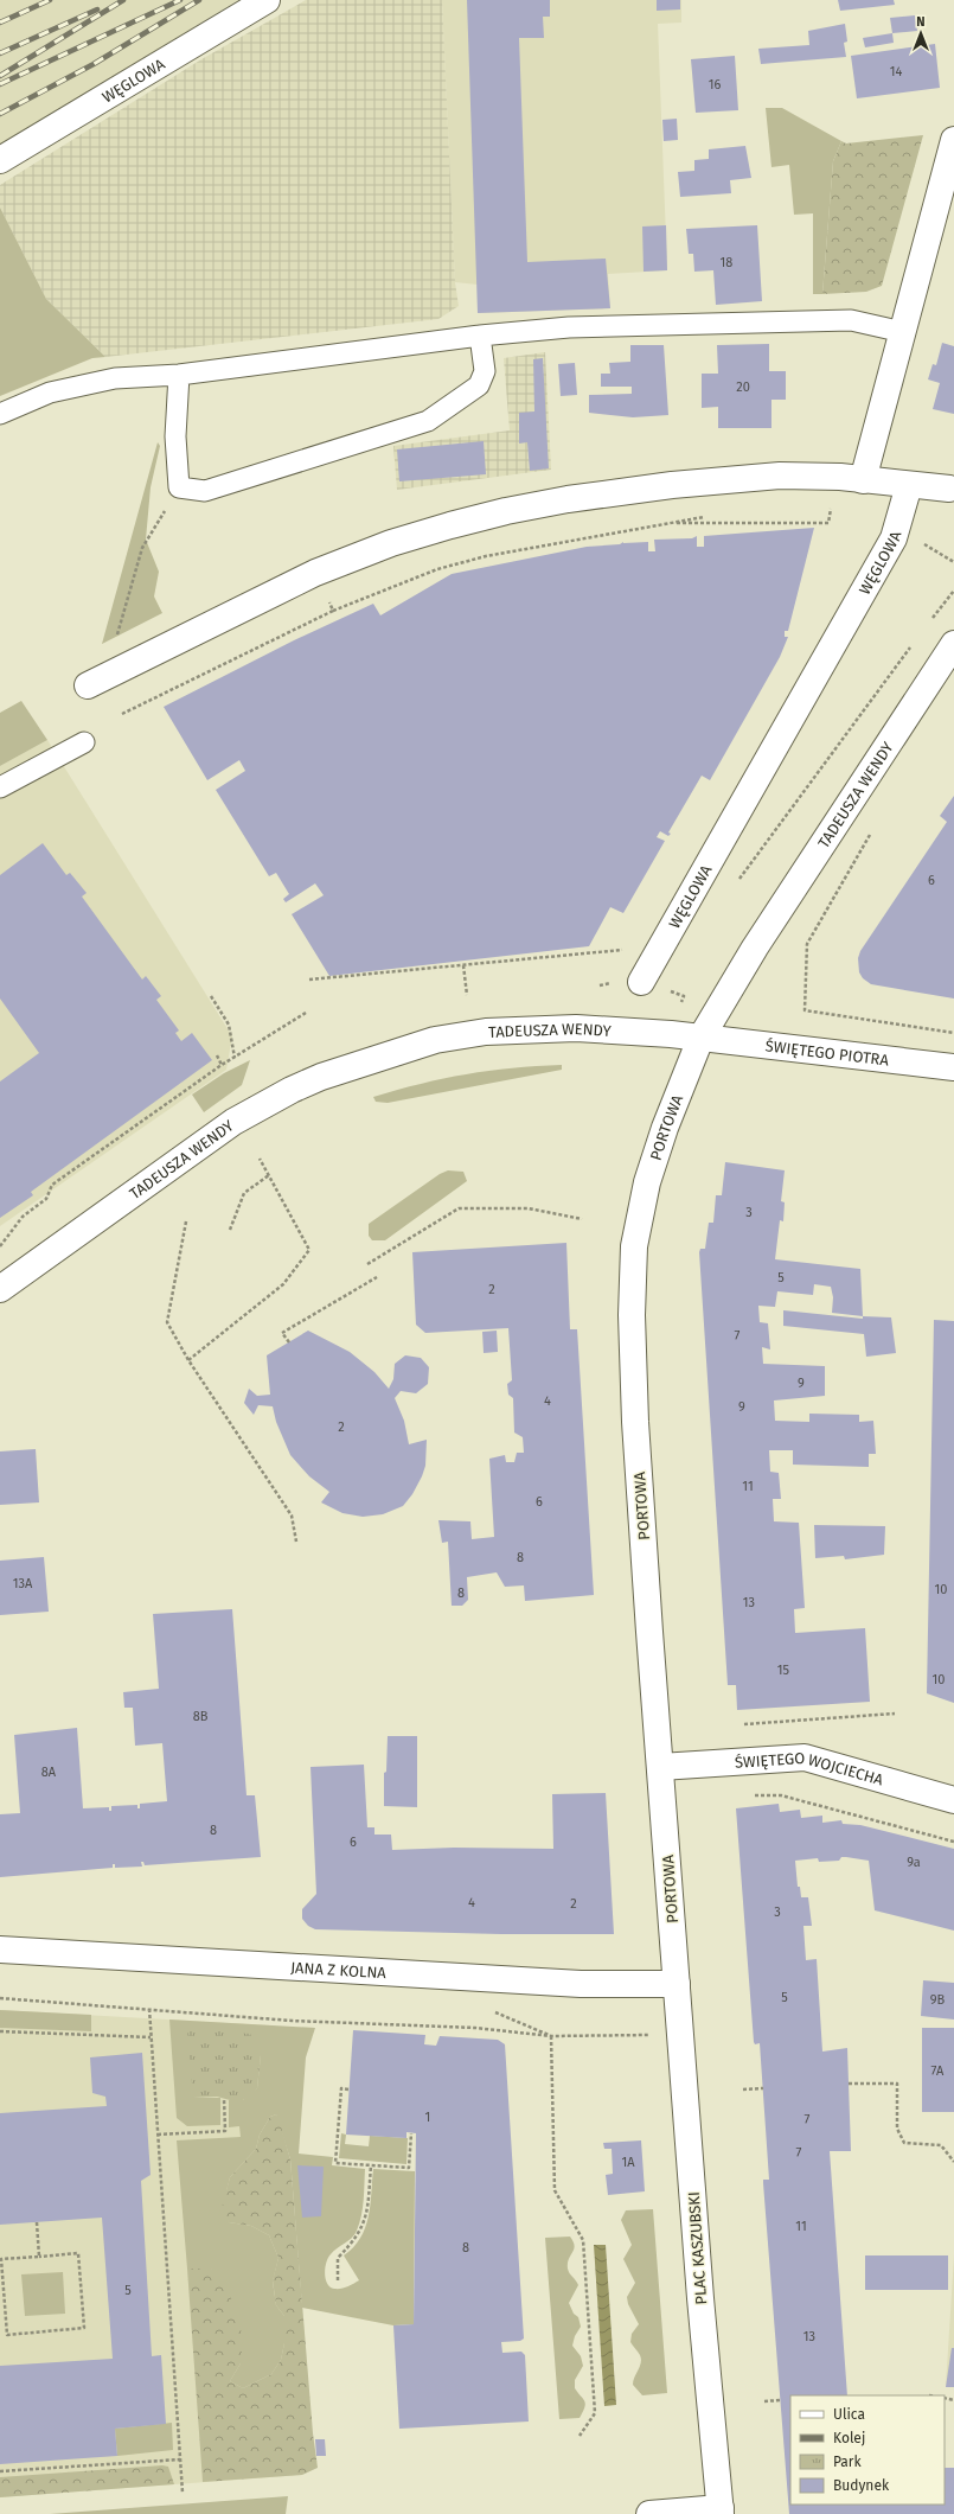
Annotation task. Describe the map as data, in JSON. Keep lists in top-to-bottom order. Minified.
{"streets":{"street":["WĘGLOWA","TADEUSZA WENDY","ŚWIĘTEGO PIOTRA","PORTOWA","ŚWIĘTEGO WOJCIECHA","JANA Z KOLNA","PLAC KASZUBSKI"]},"crossings":[["TADEUSZA WENDY","ŚWIĘTEGO PIOTRA"],["TADEUSZA WENDY","PORTOWA"],["ŚWIĘTEGO PIOTRA","PORTOWA"],["PORTOWA","ŚWIĘTEGO WOJCIECHA"],["PORTOWA","JANA Z KOLNA"],["PORTOWA","PLAC KASZUBSKI"],["JANA Z KOLNA","PLAC KASZUBSKI"]],"house_numbers":["14","16","18","20","6","3","5","2","7","9","4","9","2","11","6","8","13A","10","8","13","15","10","8B","8A","8","6","9a","4","2","3","5","9B","7A","1","7","7","1A","11","8","5","13"],"legend":["Ulica","Kolej","Park","Budynek"],"north":"top"}
